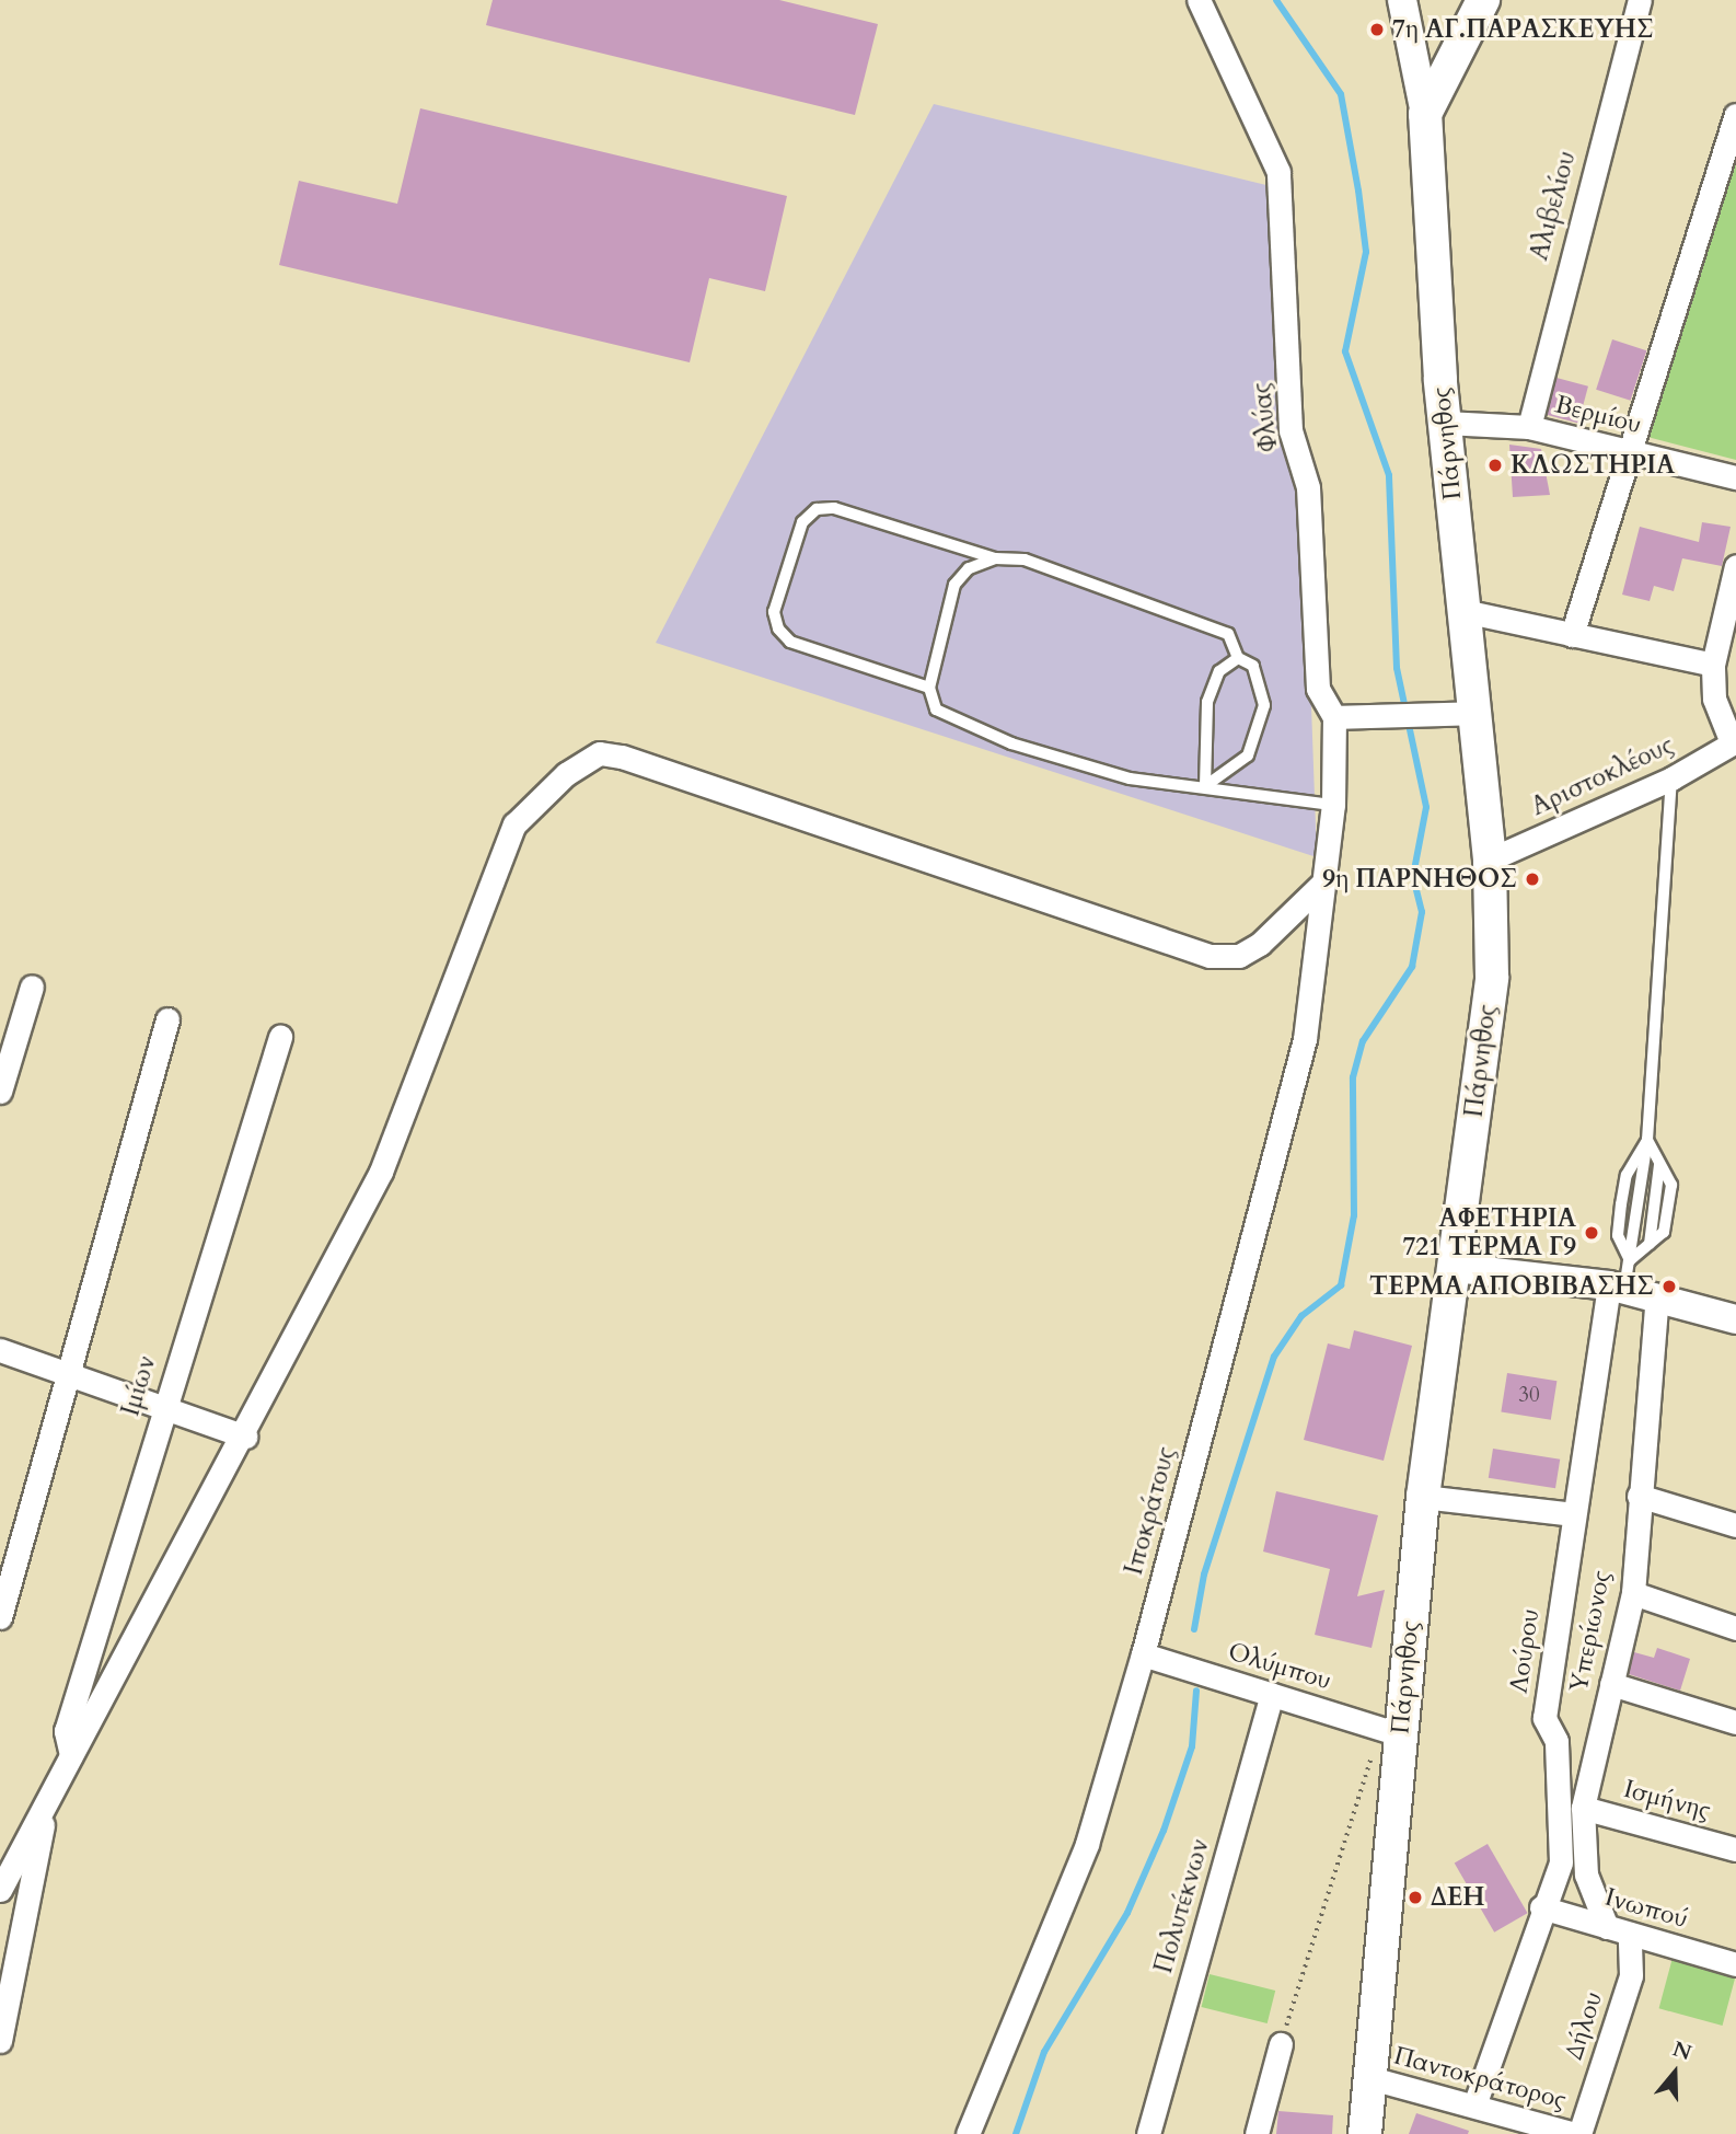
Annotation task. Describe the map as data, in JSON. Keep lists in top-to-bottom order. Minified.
{"streets":{"main road":["Πάρνηθος"],"street":["Αλιβελίου","Βερμίου","Φλύας","Αριστοκλέους","Ιμίων","Ιποκράτους","Υπερίωνος","Λούρου","Ολύμπου","Ισμήνης","Πολυτέκνων","Ινωπού","Δήλου","Παντοκράτορος"]},"crossings":[["Αλιβελίου","Βερμίου"],["Βερμίου","Πάρνηθος"],["Φλύας","Ιποκράτους"],["Πάρνηθος","Αριστοκλέους"],["Πάρνηθος","Ολύμπου"],["Πάρνηθος","Παντοκράτορος"],["Ιποκράτους","Ολύμπου"],["Υπερίωνος","Ισμήνης"],["Υπερίωνος","Ινωπού"],["Λούρου","Ινωπού"],["Λούρου","Παντοκράτορος"],["Ολύμπου","Πολυτέκνων"],["Ινωπού","Δήλου"],["Δήλου","Παντοκράτορος"]],"places":["7η ΑΓ.ΠΑΡΑΣΚΕΥΗΣ","ΚΛΩΣΤΗΡΙΑ","9η ΠΑΡΝΗΘΟΣ","ΑΦΕΤΗΡΙΑ 721 ΤΕΡΜΑ Γ9","ΤΕΡΜΑ ΑΠΟΒΙΒΑΣΗΣ","ΔΕΗ"],"house_numbers":["30"],"north":"top"}
